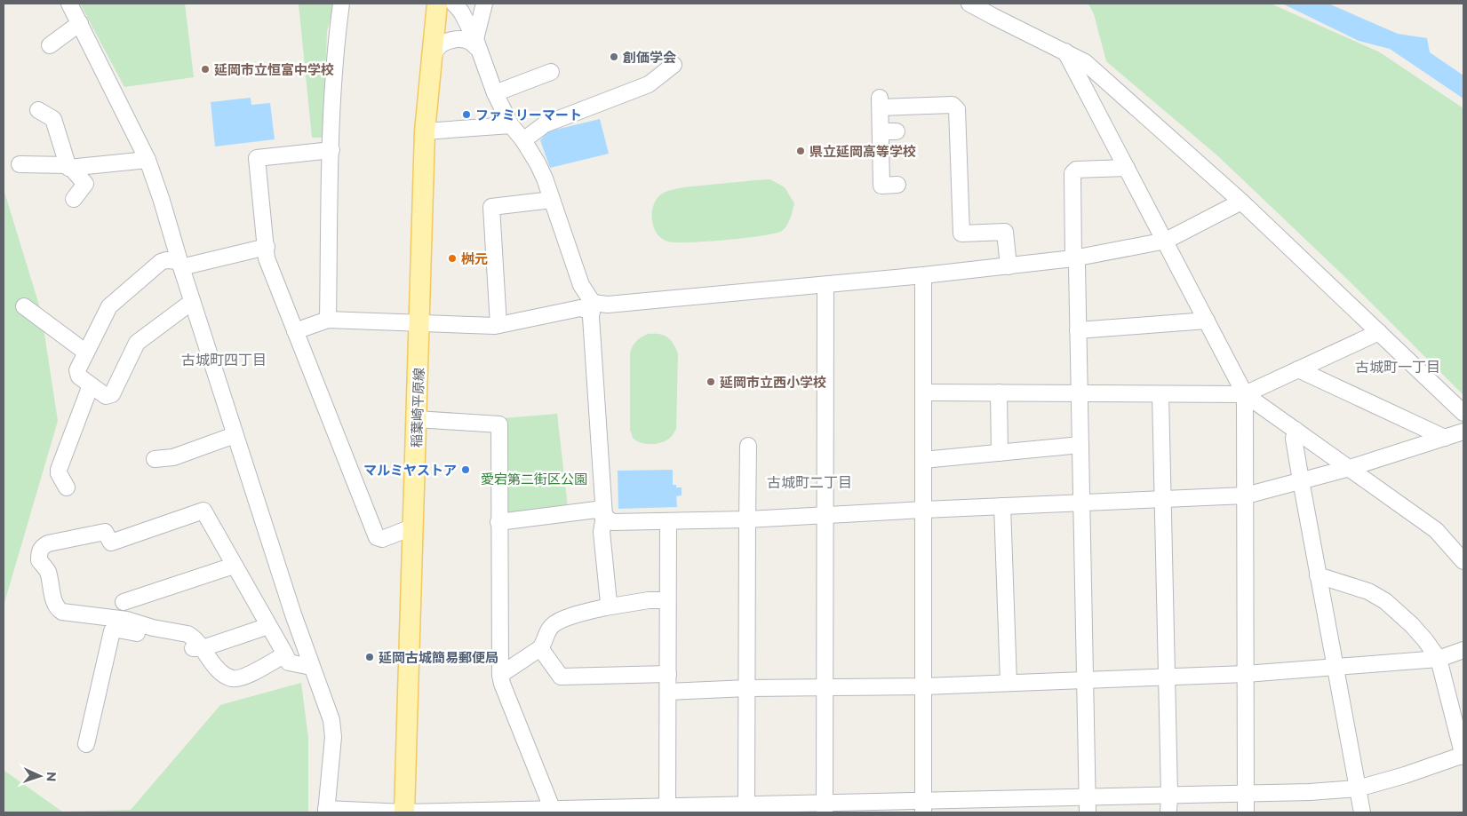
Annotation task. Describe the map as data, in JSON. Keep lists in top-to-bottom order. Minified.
{"streets":{"main road":["稲葉崎平原線"]},"districts":["古城町四丁目","古城町一丁目","古城町二丁目"],"parks":["愛宕第二街区公園"],"places":["創価学会","延岡市立恒富中学校","ファミリーマート","県立延岡高等学校","桝元","延岡市立西小学校","マルミヤストア","延岡古城簡易郵便局"],"north":"right"}
